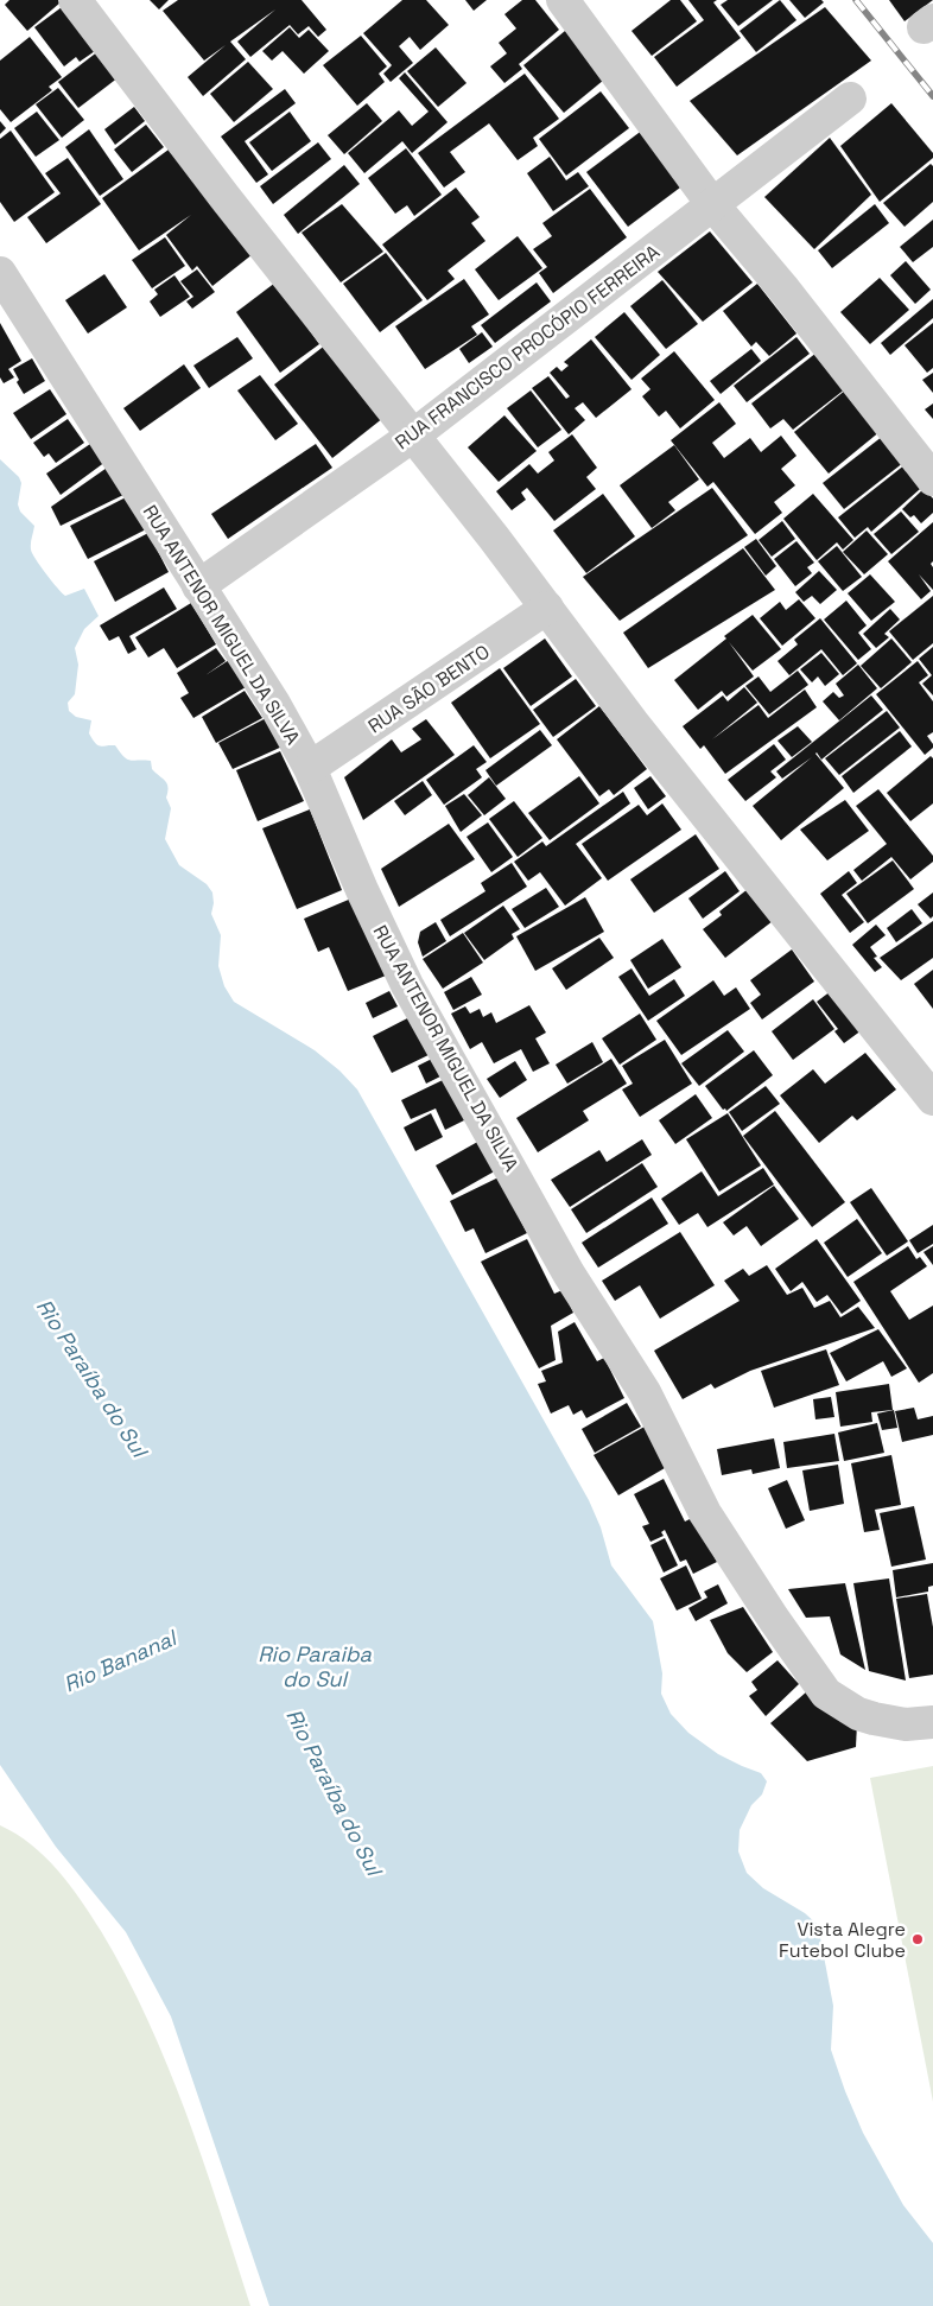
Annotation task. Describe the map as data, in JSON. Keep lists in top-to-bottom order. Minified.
{"streets":{"street":["RUA FRANCISCO PROCÓPIO FERREIRA","RUA ANTENOR MIGUEL DA SILVA","RUA SÃO BENTO"]},"crossings":[["RUA FRANCISCO PROCÓPIO FERREIRA","RUA ANTENOR MIGUEL DA SILVA"],["RUA ANTENOR MIGUEL DA SILVA","RUA SÃO BENTO"]],"water":["Rio Paraíba do Sul","Rio Paraiba do Sul","Rio Bananal"],"places":["Vista Alegre Futebol Clube"]}
